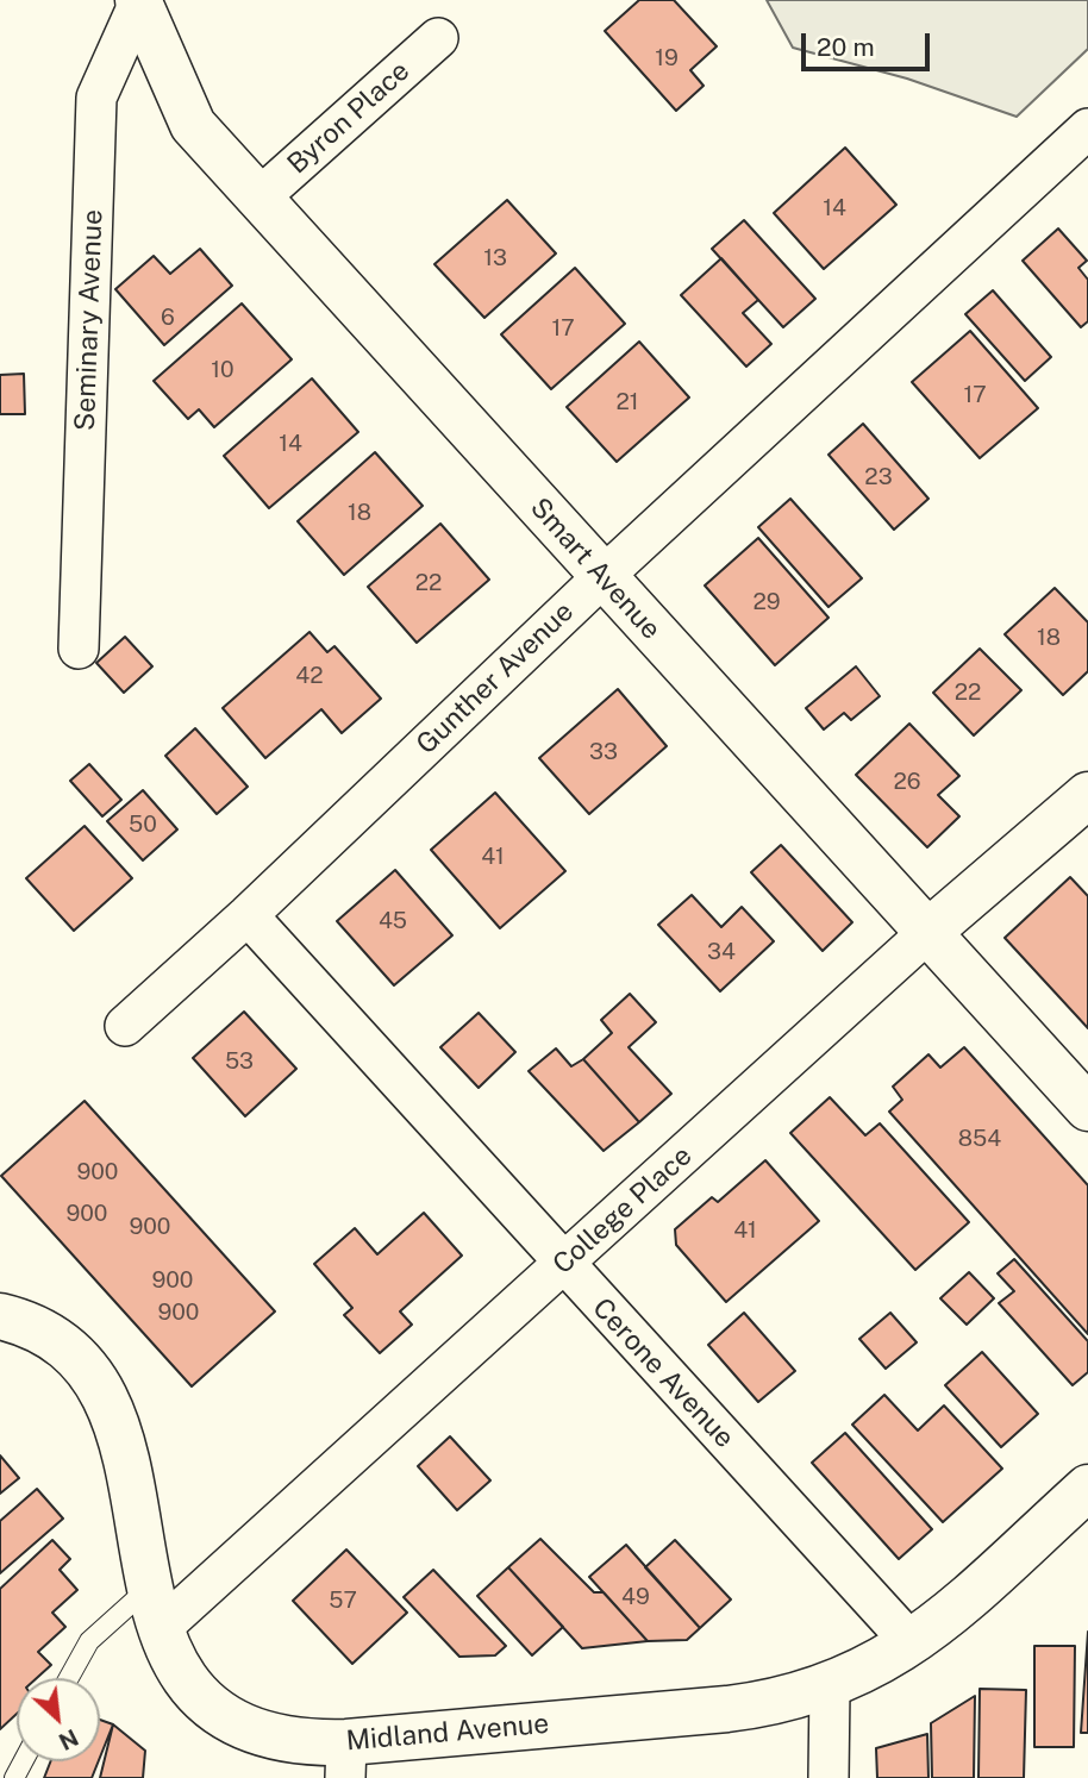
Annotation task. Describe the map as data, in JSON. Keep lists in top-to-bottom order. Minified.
{"streets":{"street":["Byron Place","Seminary Avenue","Smart Avenue","Gunther Avenue","College Place","Cerone Avenue","Midland Avenue"]},"crossings":[["Byron Place","Smart Avenue"],["Seminary Avenue","Smart Avenue"],["Smart Avenue","Gunther Avenue"],["Smart Avenue","College Place"],["Gunther Avenue","Cerone Avenue"],["College Place","Cerone Avenue"],["College Place","Midland Avenue"],["Cerone Avenue","Midland Avenue"]],"house_numbers":["19","14","13","6","17","10","17","21","14","23","18","22","29","18","42","22","33","26","50","41","45","34","53","854","900","900","900","41","900","900","49","57"],"scale_bar":"20 m","north":"bottom right"}
